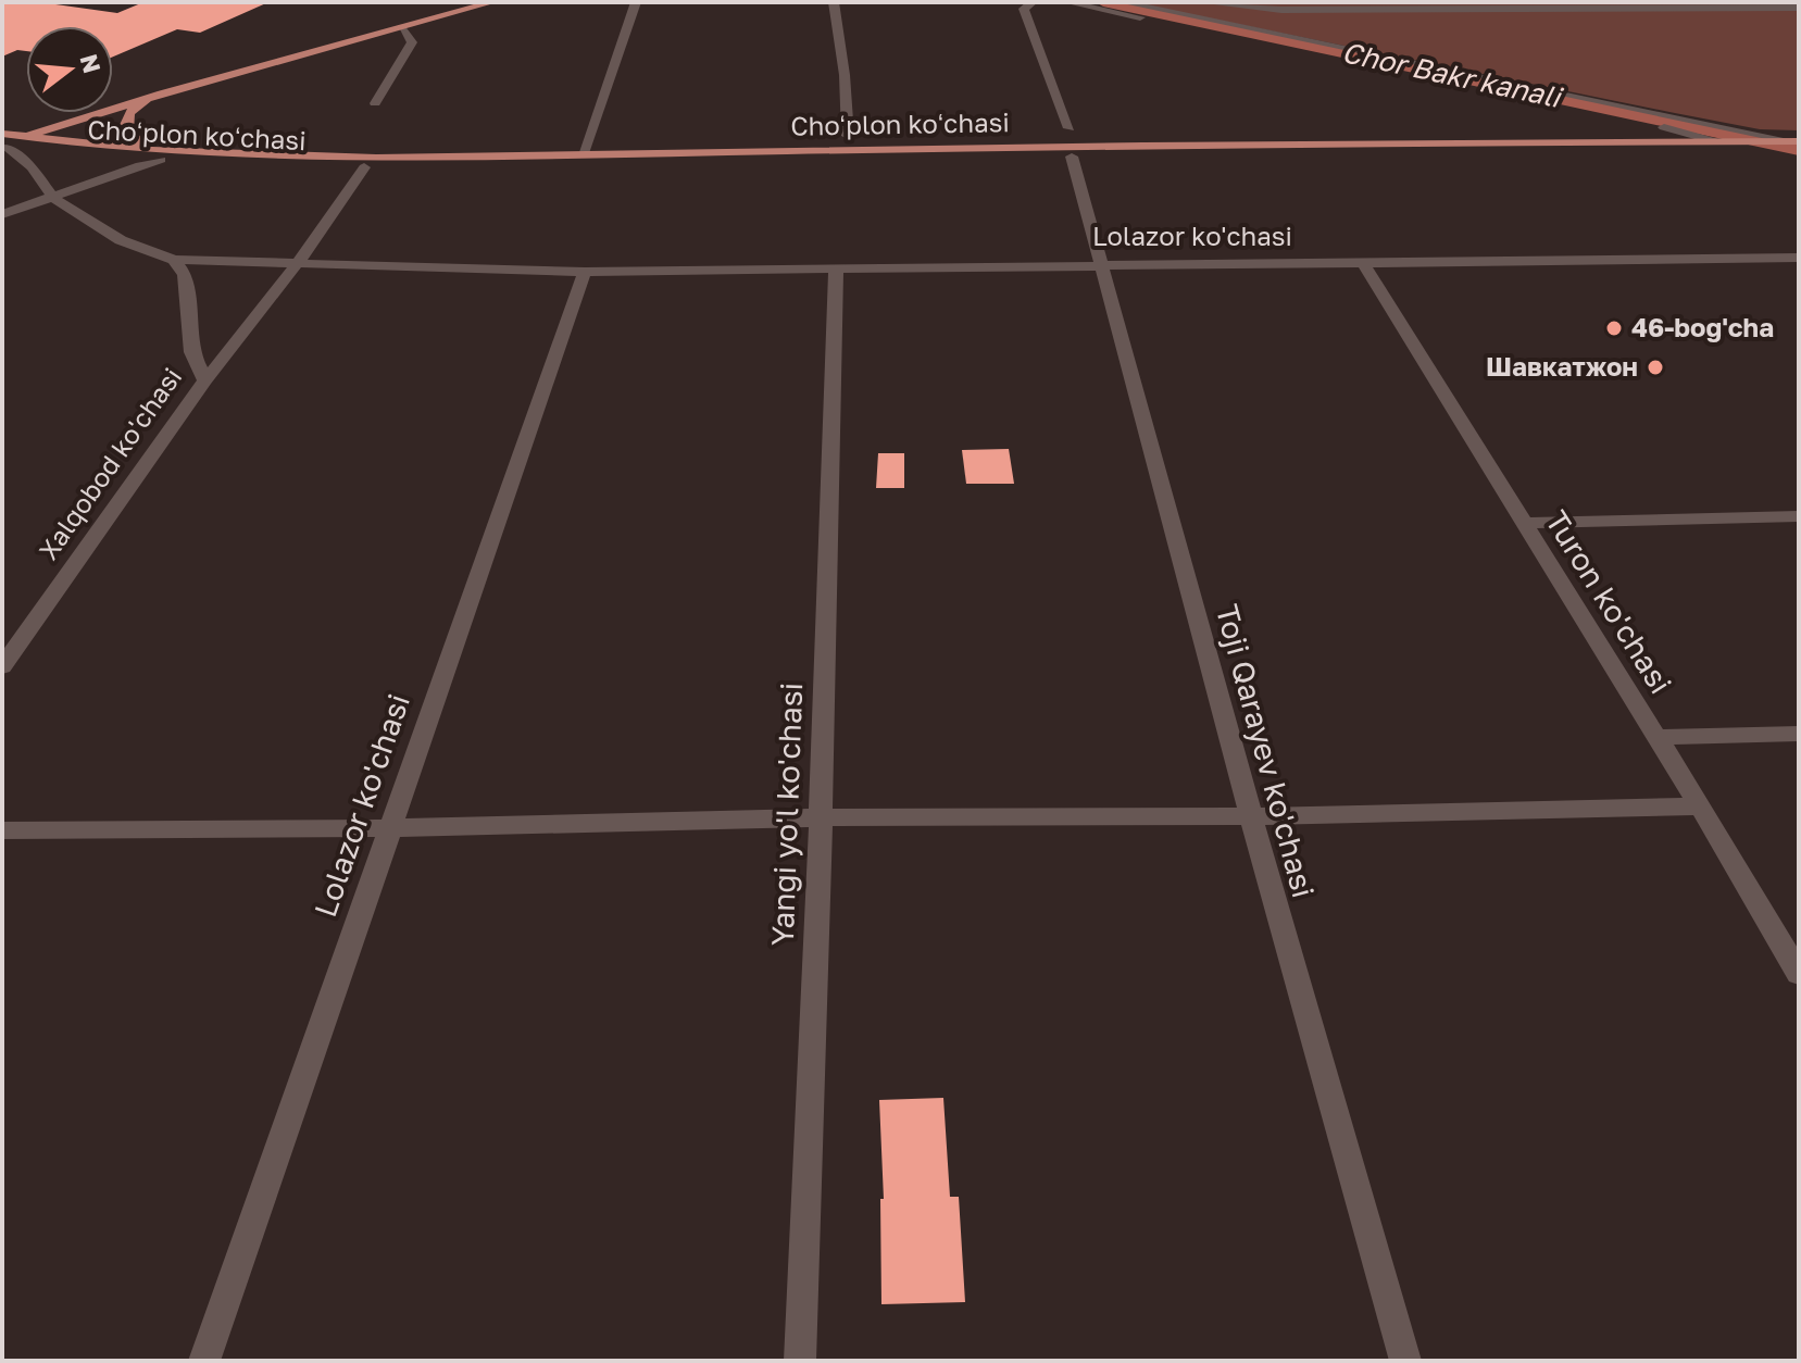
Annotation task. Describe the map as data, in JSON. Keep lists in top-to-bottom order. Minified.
{"streets":{"main road":["Choʻplon koʻchasi"],"street":["Lolazor ko'chasi","Xalqobod ko'chasi","Turon ko'chasi","Toji Qarayev ko'chasi","Yangi yo'l ko'chasi"]},"crossings":[["Choʻplon koʻchasi","Toji Qarayev ko'chasi"],["Lolazor ko'chasi","Xalqobod ko'chasi"],["Lolazor ko'chasi","Turon ko'chasi"],["Lolazor ko'chasi","Toji Qarayev ko'chasi"],["Lolazor ko'chasi","Yangi yo'l ko'chasi"]],"water":["Chor Bakr kanali"],"places":["46-bog'cha","Шавкатжон"],"north":"right"}
